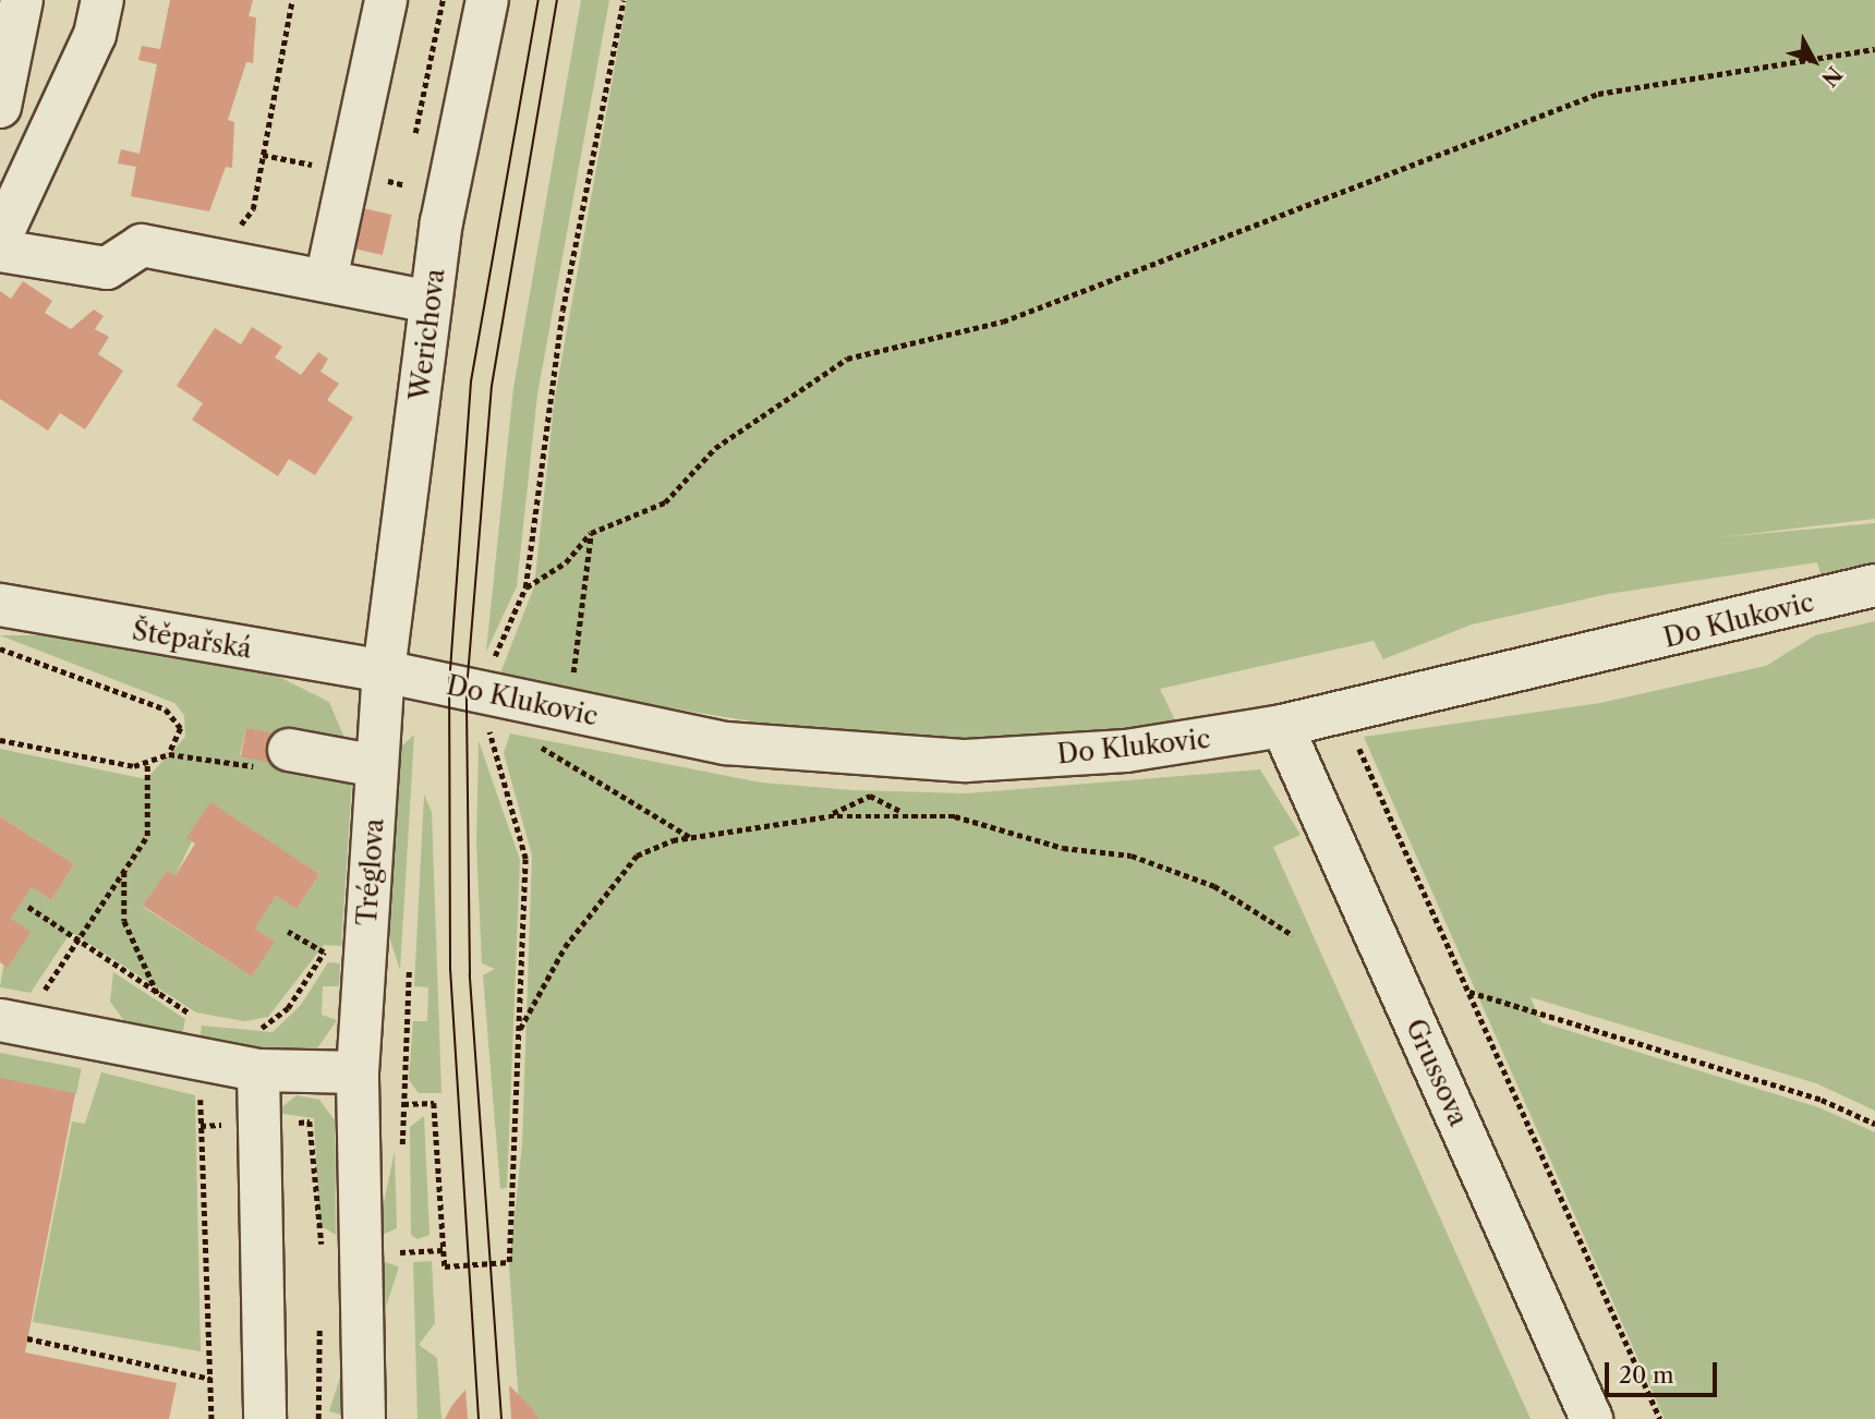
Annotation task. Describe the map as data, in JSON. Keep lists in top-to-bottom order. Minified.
{"streets":{"street":["Werichova","Do Klukovic","Štěpařská","Tréglova","Grussova"]},"crossings":[["Werichova","Do Klukovic"],["Werichova","Štěpařská"],["Werichova","Tréglova"],["Do Klukovic","Štěpařská"],["Do Klukovic","Tréglova"],["Do Klukovic","Grussova"],["Štěpařská","Tréglova"]],"scale_bar":"20 m","north":"bottom right"}
